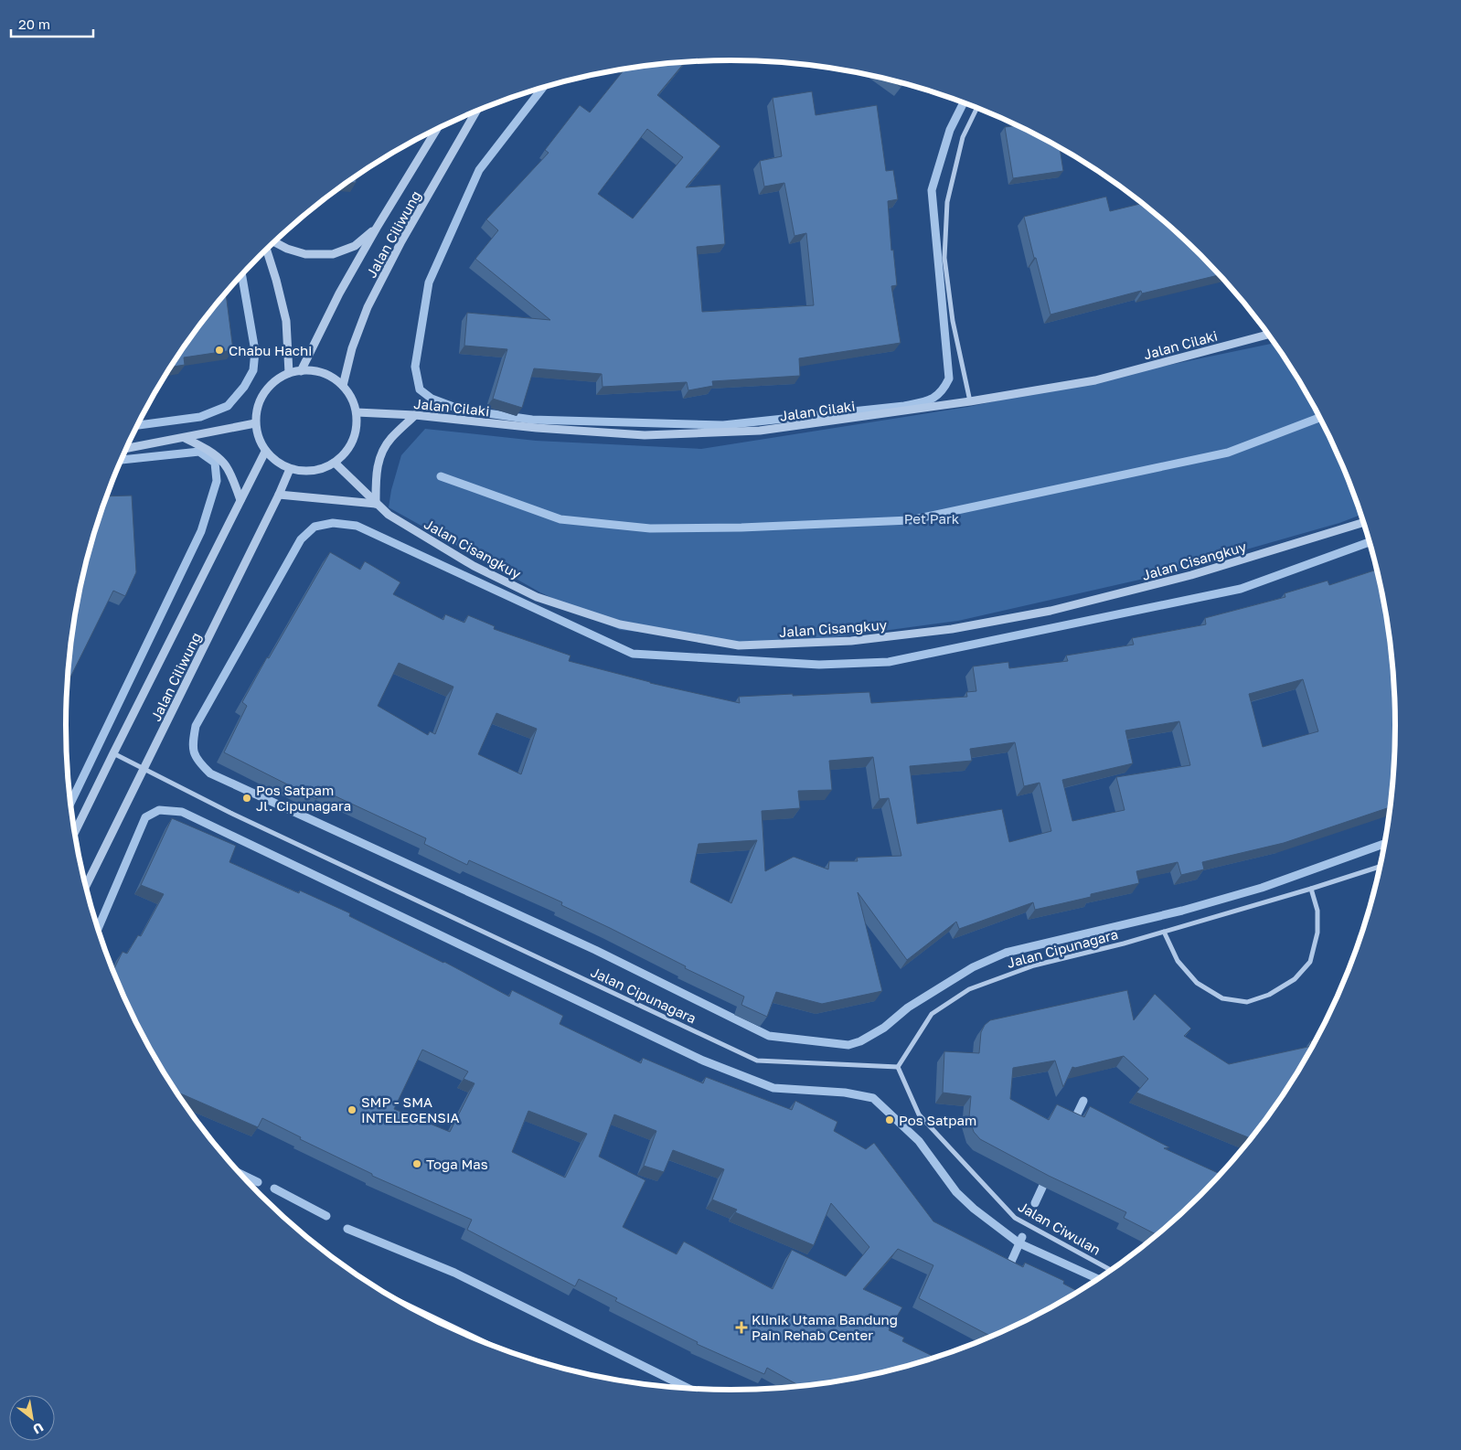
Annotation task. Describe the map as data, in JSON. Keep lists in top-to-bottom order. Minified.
{"streets":{"street":["Jalan Ciliwung","Jalan Cilaki","Jalan Cisangkuy","Jalan Cipunagara","Jalan Ciwulan"]},"crossings":[["Jalan Ciliwung","Jalan Cilaki"],["Jalan Ciliwung","Jalan Cisangkuy"],["Jalan Ciliwung","Jalan Cipunagara"],["Jalan Cilaki","Jalan Cisangkuy"],["Jalan Cipunagara","Jalan Ciwulan"]],"parks":["Pet Park"],"places":{"other":["Chabu Hachi","Pos Satpam Jl. Cipunagara","SMP - SMA INTELEGENSIA","Pos Satpam","Toga Mas"],"health":["Klinik Utama Bandung Pain Rehab Center"]},"scale_bar":"20 m","north":"bottom right"}
